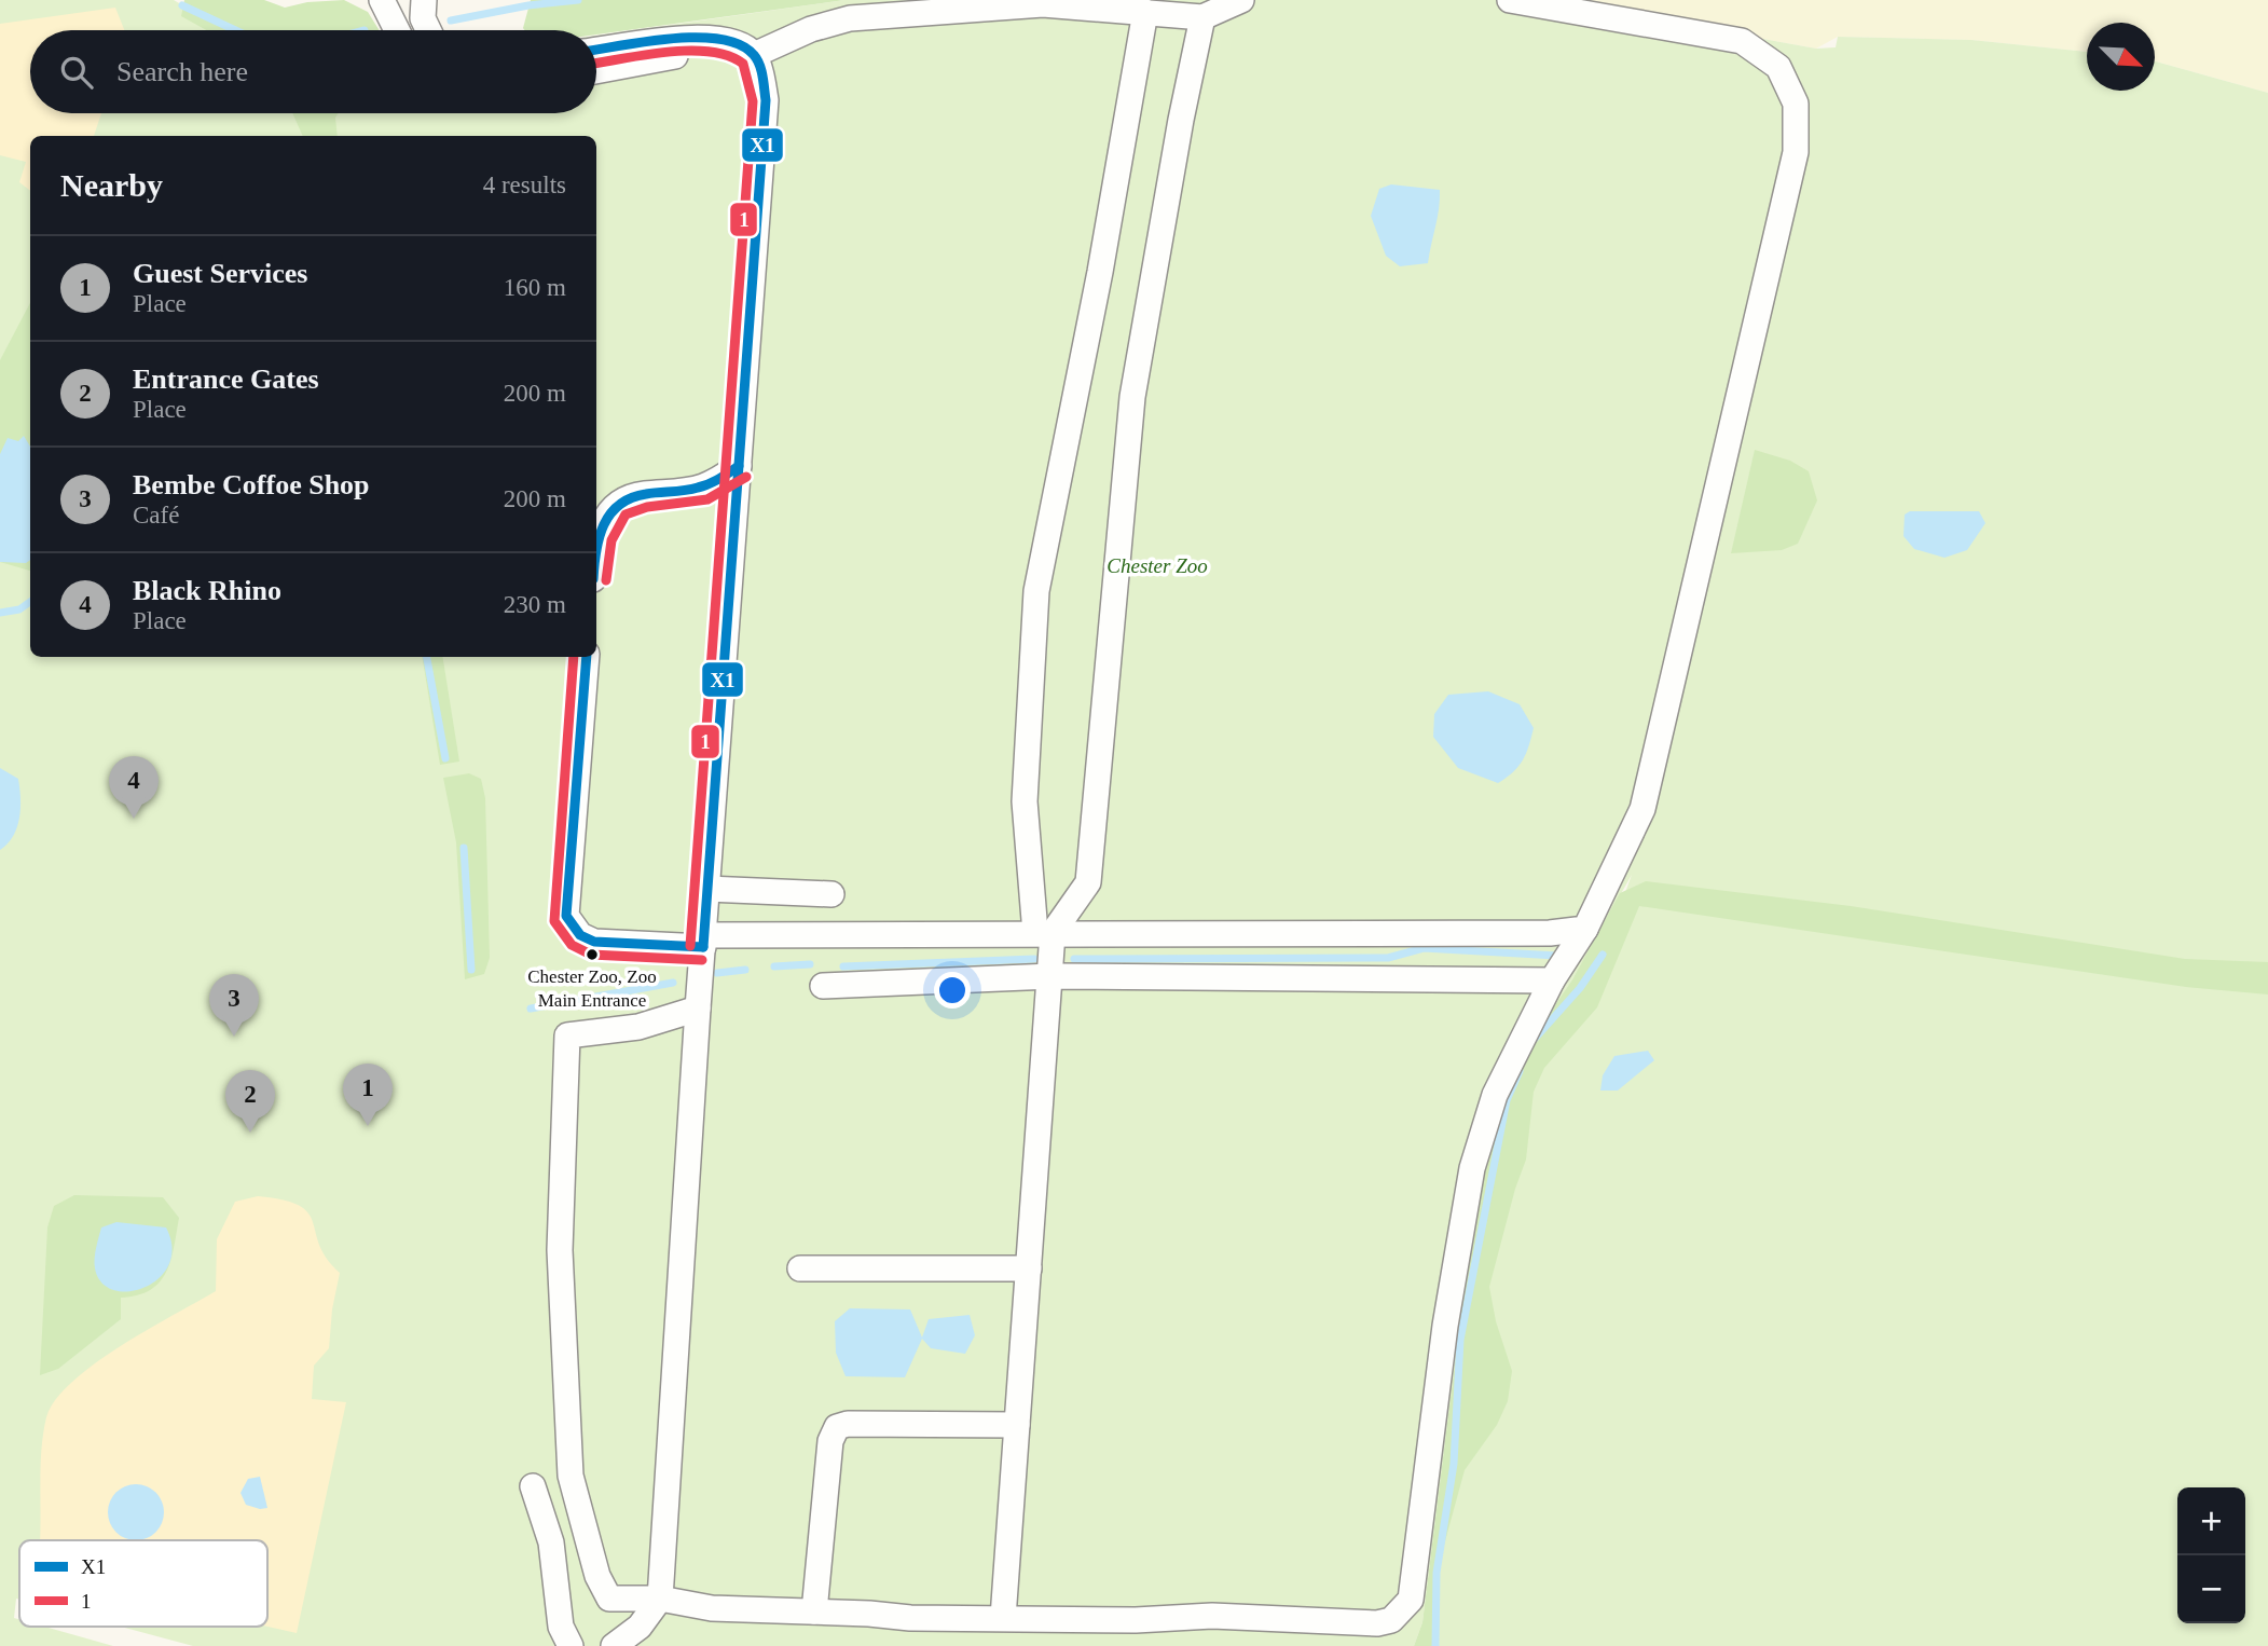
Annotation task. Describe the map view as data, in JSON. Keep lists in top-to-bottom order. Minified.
{"parks":["Chester Zoo"],"places":["Chester Zoo, Zoo Main Entrance"],"lines":["transit line X1","transit line 1"],"legend":["X1","1"],"north":"bottom right","page":{"search":"Search here","heading":["Nearby","4 results"],"list":[{"mark":"1","name":"Guest Services","note":"Place","value":"160 m"},{"mark":"2","name":"Entrance Gates","note":"Place","value":"200 m"},{"mark":"3","name":"Bembe Coffoe Shop","note":"Café","value":"200 m"},{"mark":"4","name":"Black Rhino","note":"Place","value":"230 m"}],"pins":["4","3","1","2"],"map_buttons":["+","−"]}}
